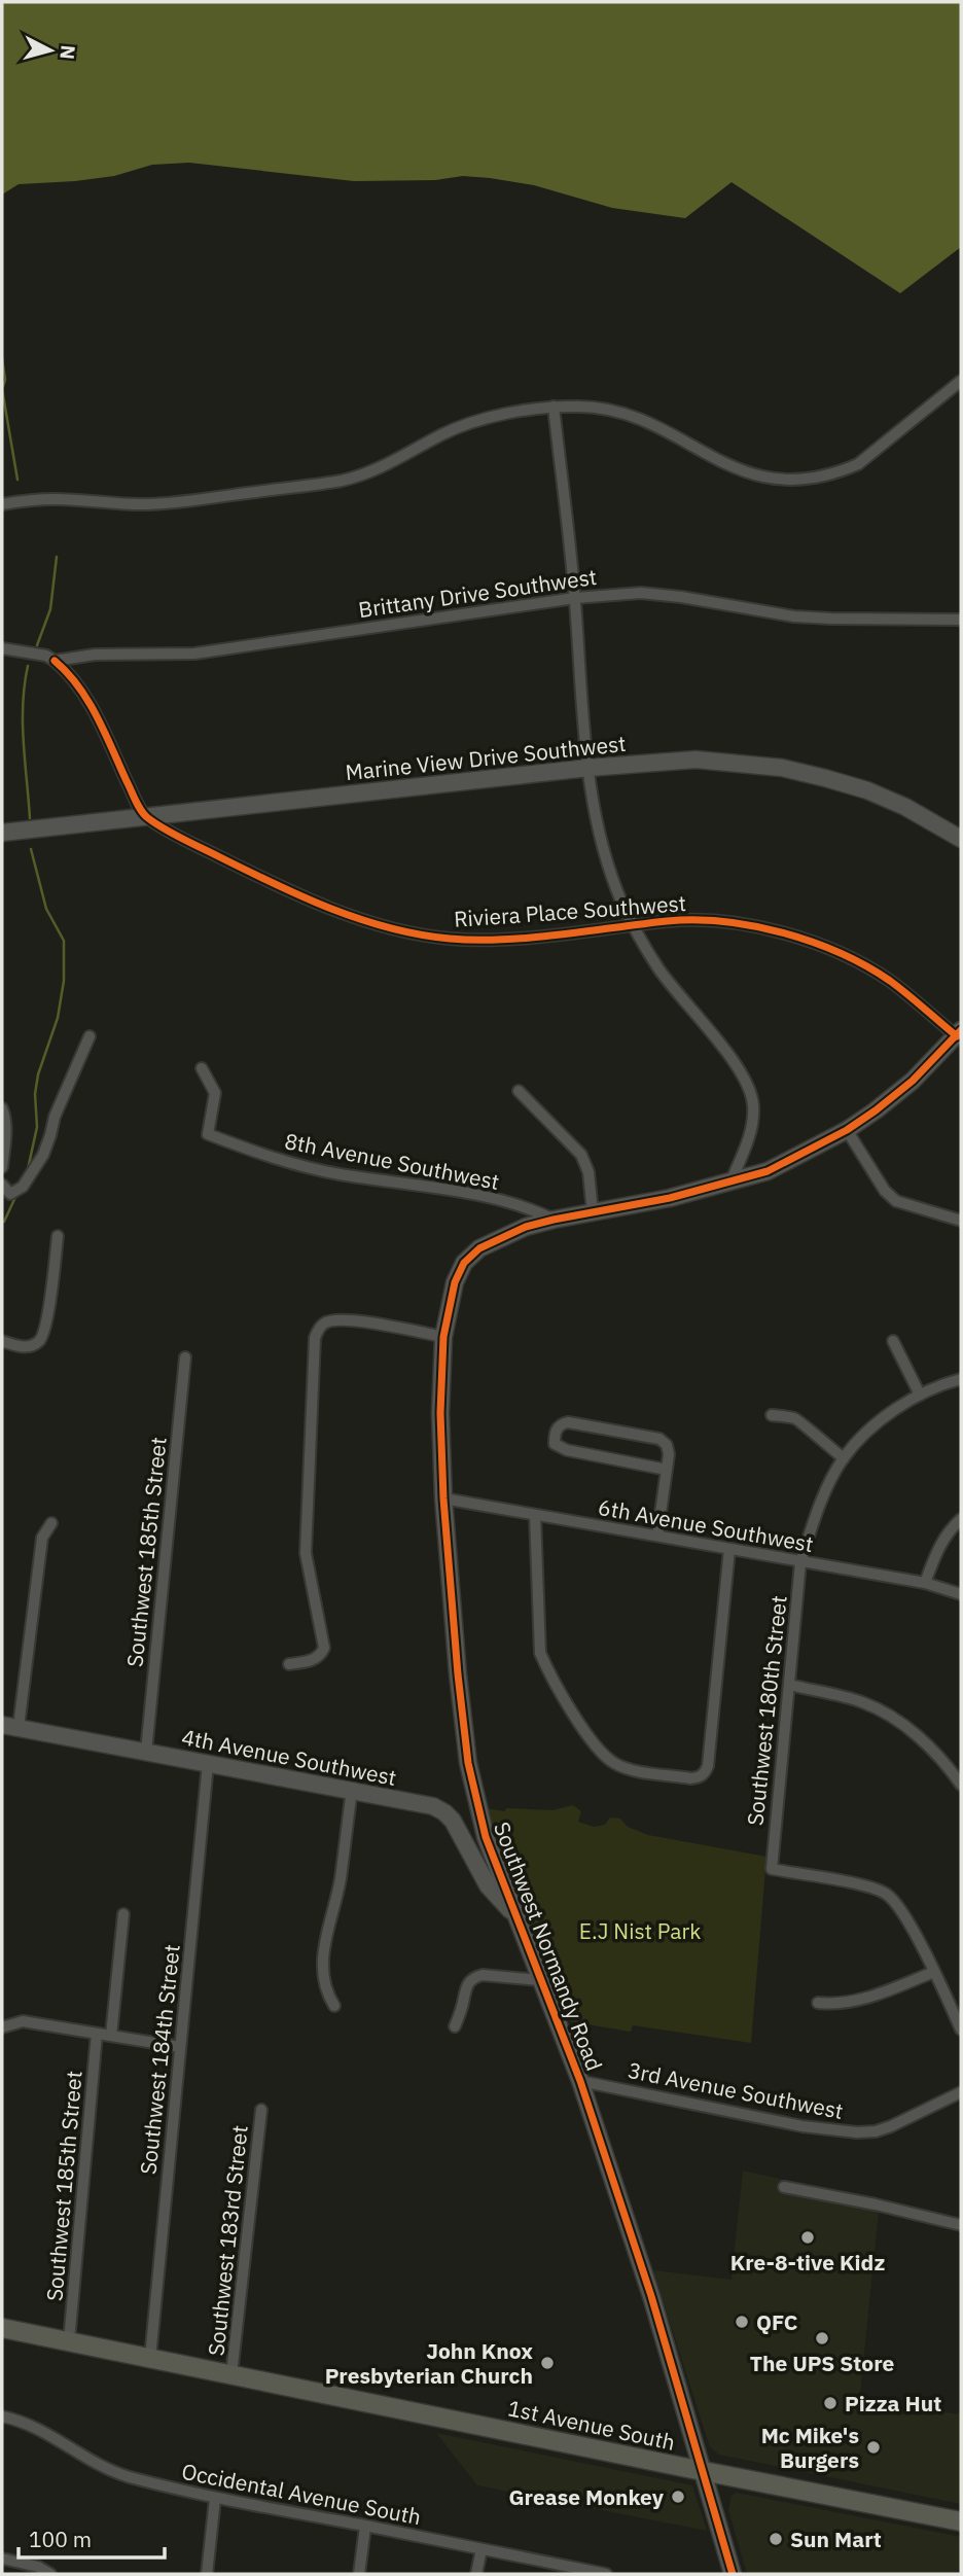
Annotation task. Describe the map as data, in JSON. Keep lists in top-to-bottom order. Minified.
{"streets":{"main road":["1st Avenue South"],"street":["Brittany Drive Southwest","Marine View Drive Southwest","Riviera Place Southwest","8th Avenue Southwest","6th Avenue Southwest","Southwest 185th Street","Southwest 180th Street","4th Avenue Southwest","Southwest Normandy Road","Southwest 184th Street","3rd Avenue Southwest","Southwest 183rd Street","Occidental Avenue South"]},"crossings":[["Marine View Drive Southwest","Riviera Place Southwest"],["Riviera Place Southwest","Southwest Normandy Road"],["8th Avenue Southwest","Southwest Normandy Road"],["6th Avenue Southwest","Southwest 180th Street"],["6th Avenue Southwest","Southwest Normandy Road"],["Southwest 185th Street","4th Avenue Southwest"],["Southwest 185th Street","1st Avenue South"],["4th Avenue Southwest","Southwest Normandy Road"],["4th Avenue Southwest","Southwest 184th Street"],["Southwest Normandy Road","3rd Avenue Southwest"],["Southwest Normandy Road","1st Avenue South"],["Southwest 184th Street","1st Avenue South"],["Southwest 183rd Street","1st Avenue South"]],"parks":["E.J Nist Park"],"places":["Kre-8-tive Kidz","QFC","The UPS Store","John Knox Presbyterian Church","Pizza Hut","Mc Mike's Burgers","Grease Monkey","Sun Mart"],"scale_bar":"100 m","north":"right"}
